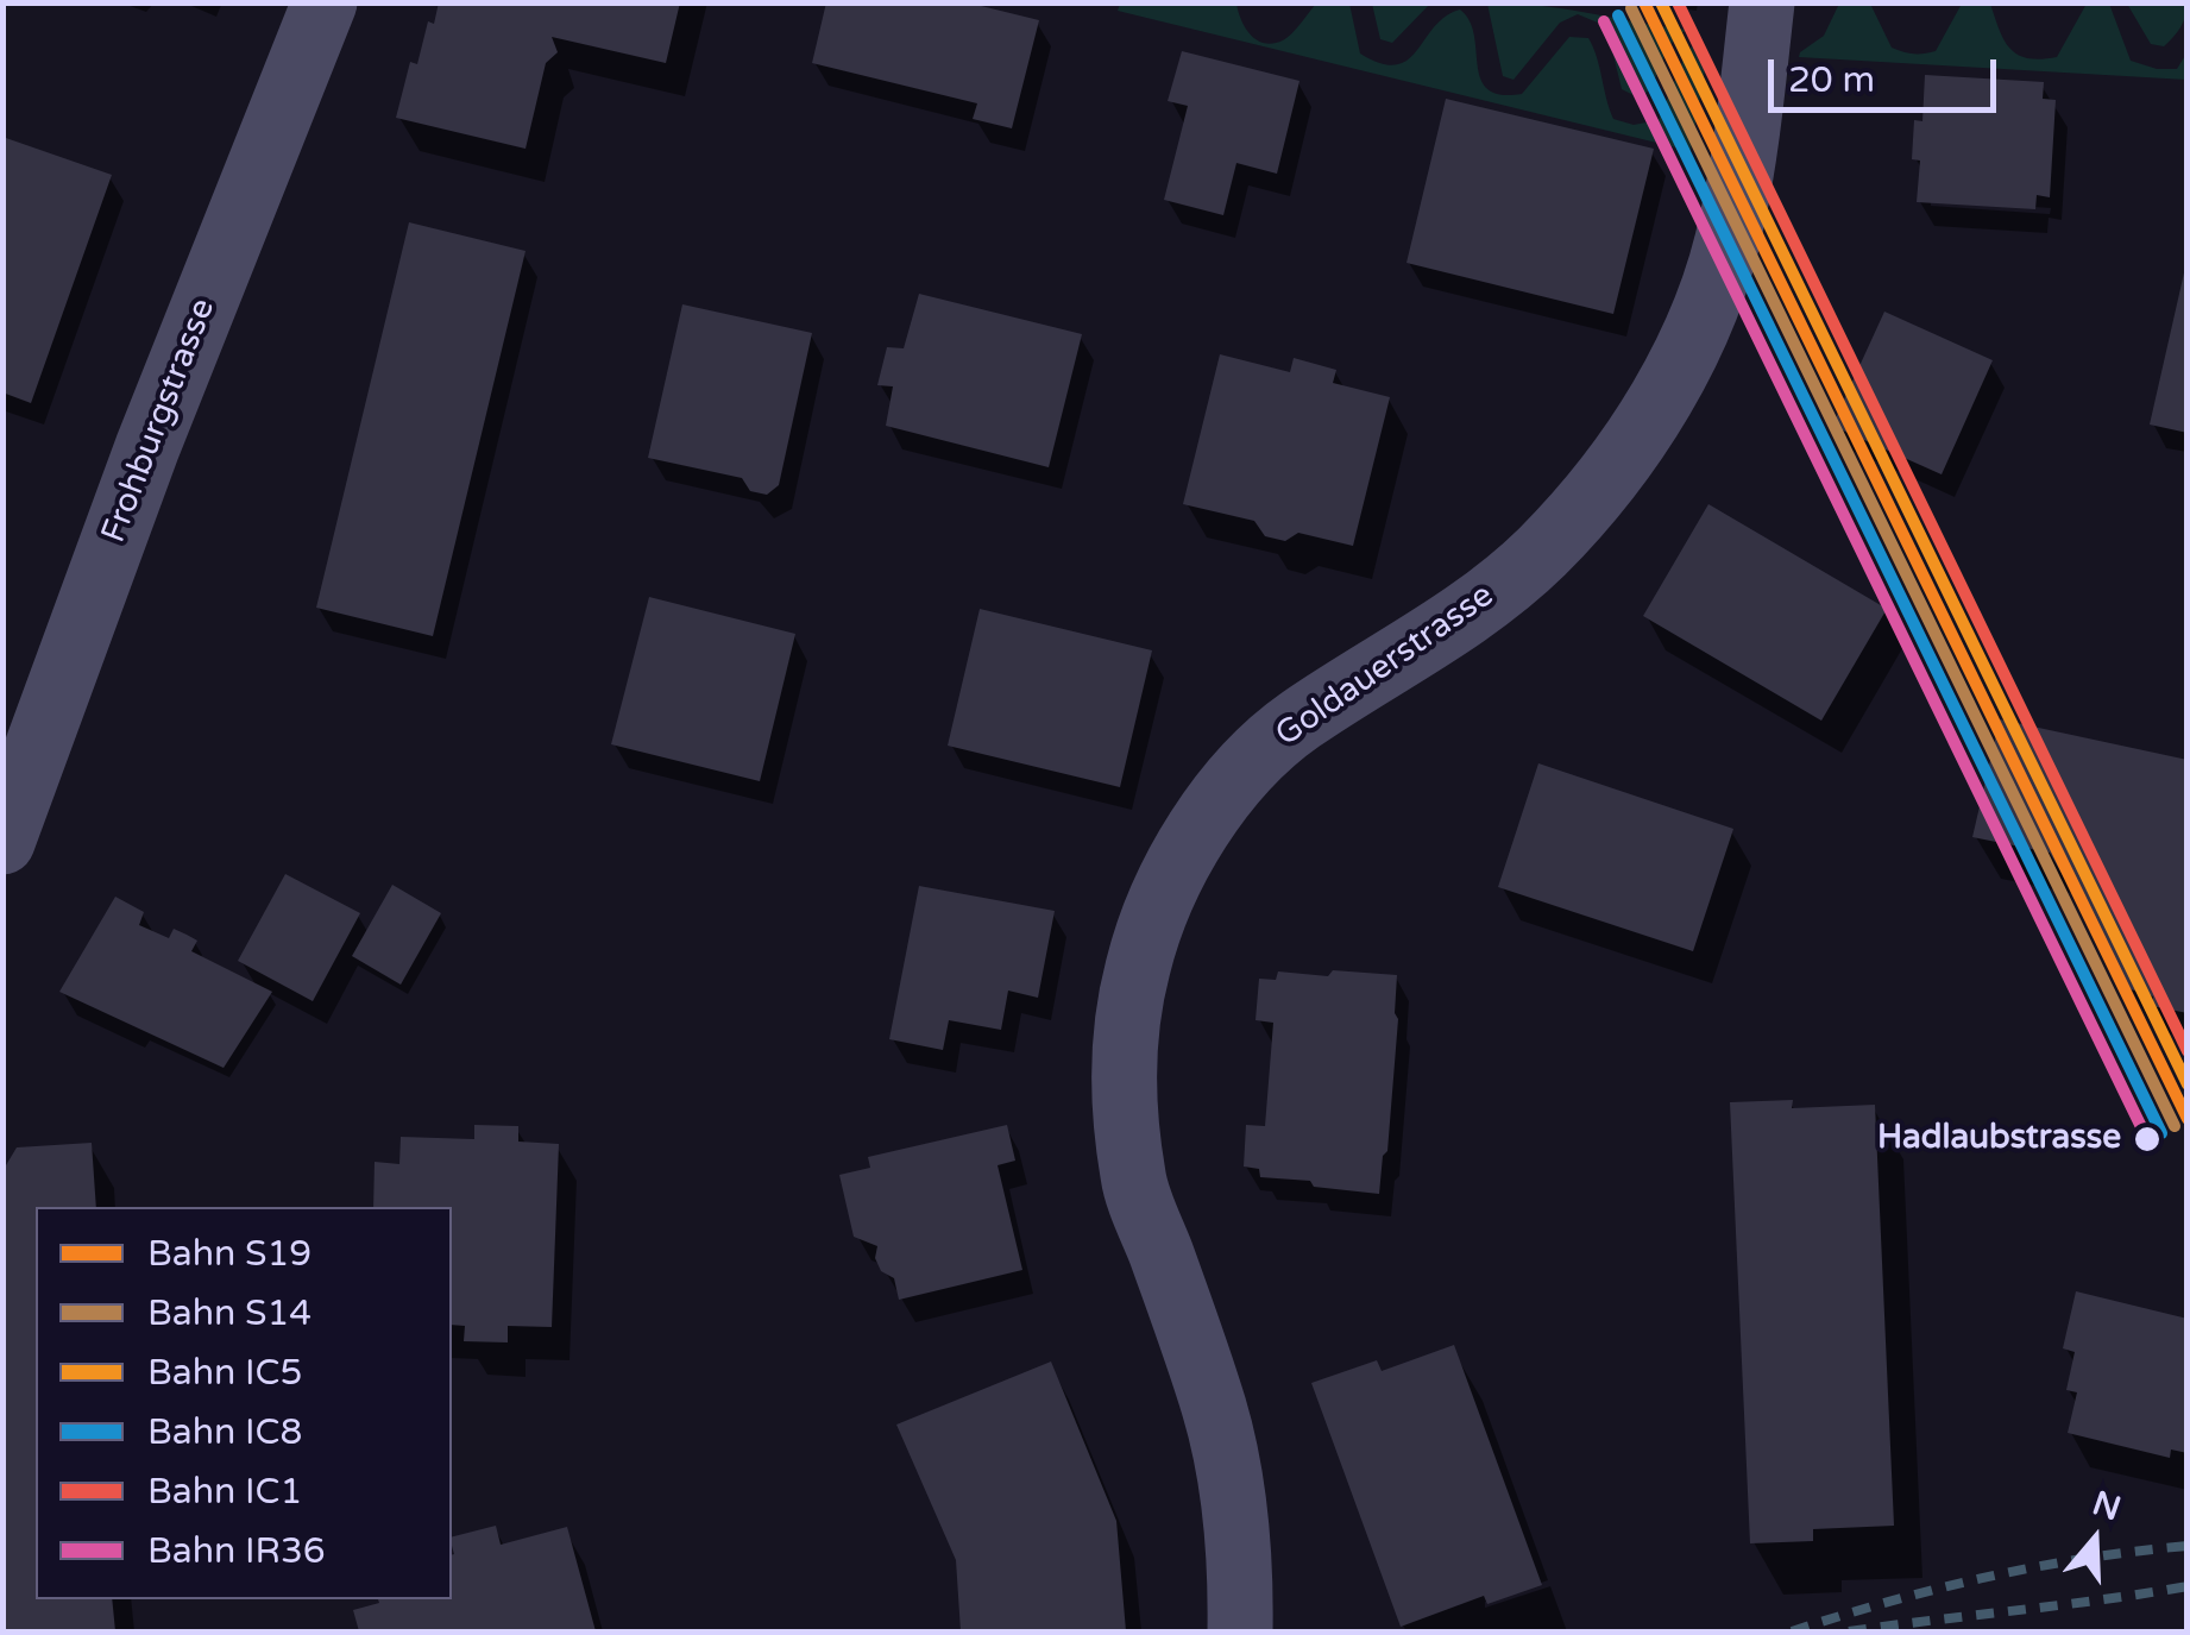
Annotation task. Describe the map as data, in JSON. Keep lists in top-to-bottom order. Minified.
{"streets":{"street":["Frohburgstrasse","Goldauerstrasse"]},"places":["Hadlaubstrasse"],"lines":["rail line S19","rail line IC5","rail line IC1","rail line S14","rail line IC8","rail line IR36"],"legend":["Bahn S19","Bahn S14","Bahn IC5","Bahn IC8","Bahn IC1","Bahn IR36"],"scale_bar":"20 m","north":"top"}
